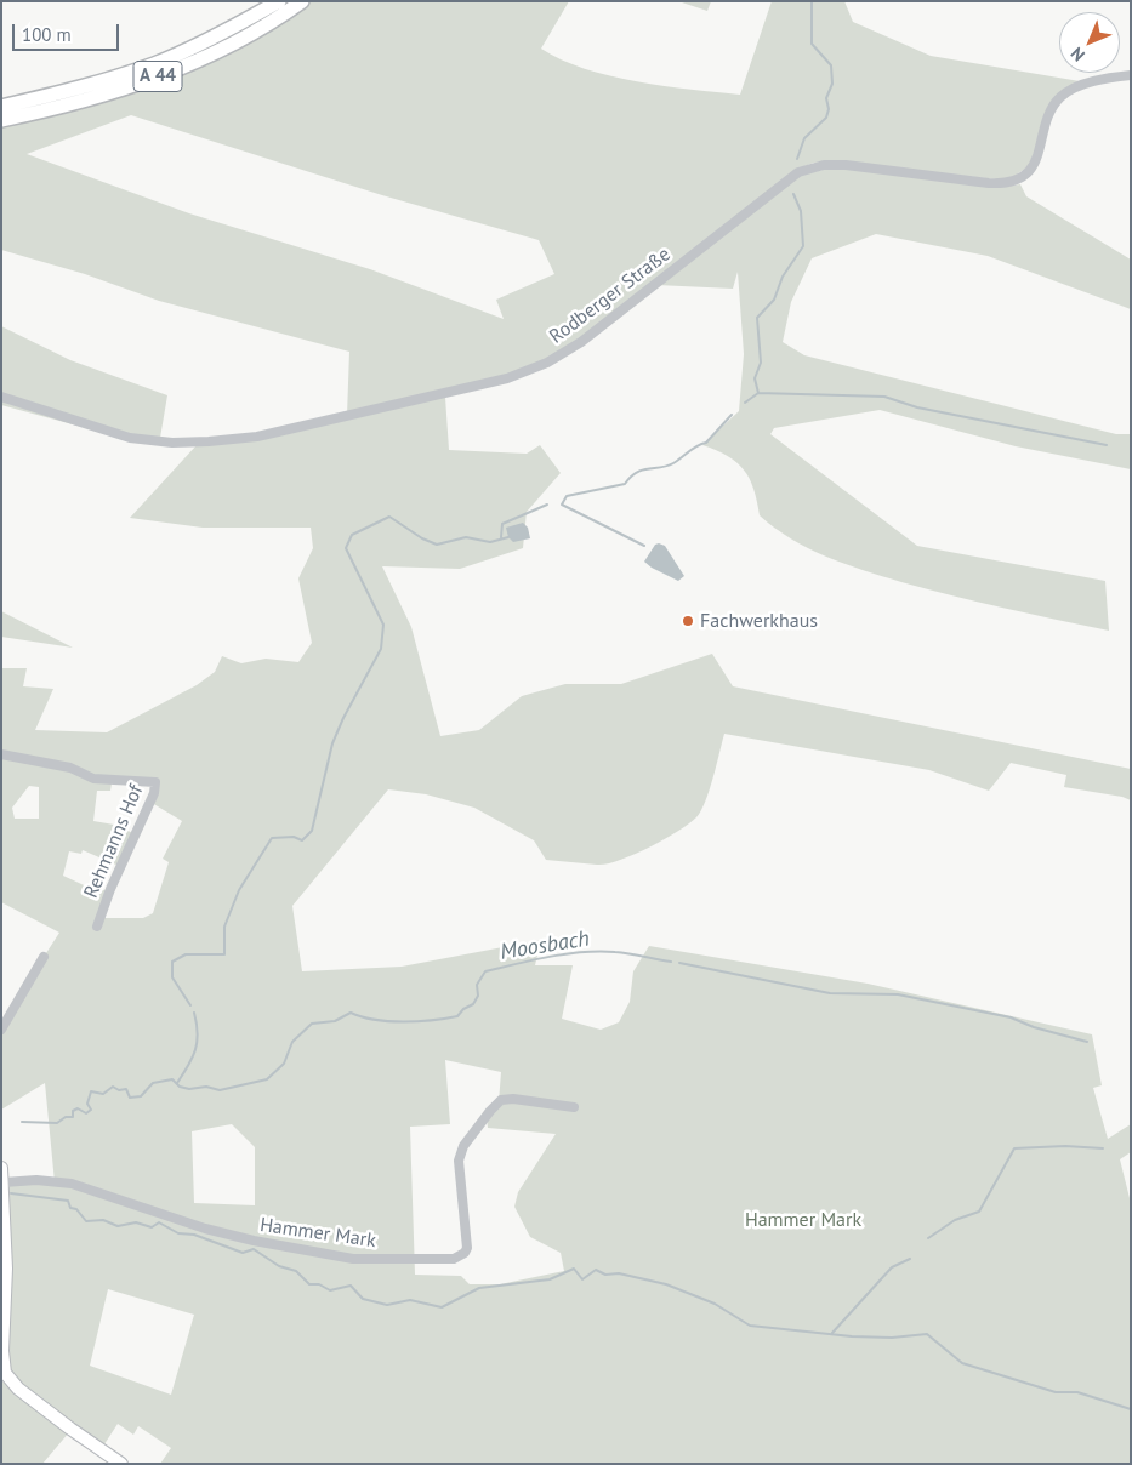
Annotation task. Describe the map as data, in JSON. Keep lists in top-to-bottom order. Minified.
{"streets":{"highway":["A 44"],"street":["Rodberger Straße","Rehmanns Hof","Hammer Mark"]},"water":["Moosbach"],"parks":["Hammer Mark"],"places":["Fachwerkhaus"],"scale_bar":"100 m","north":"bottom left"}
